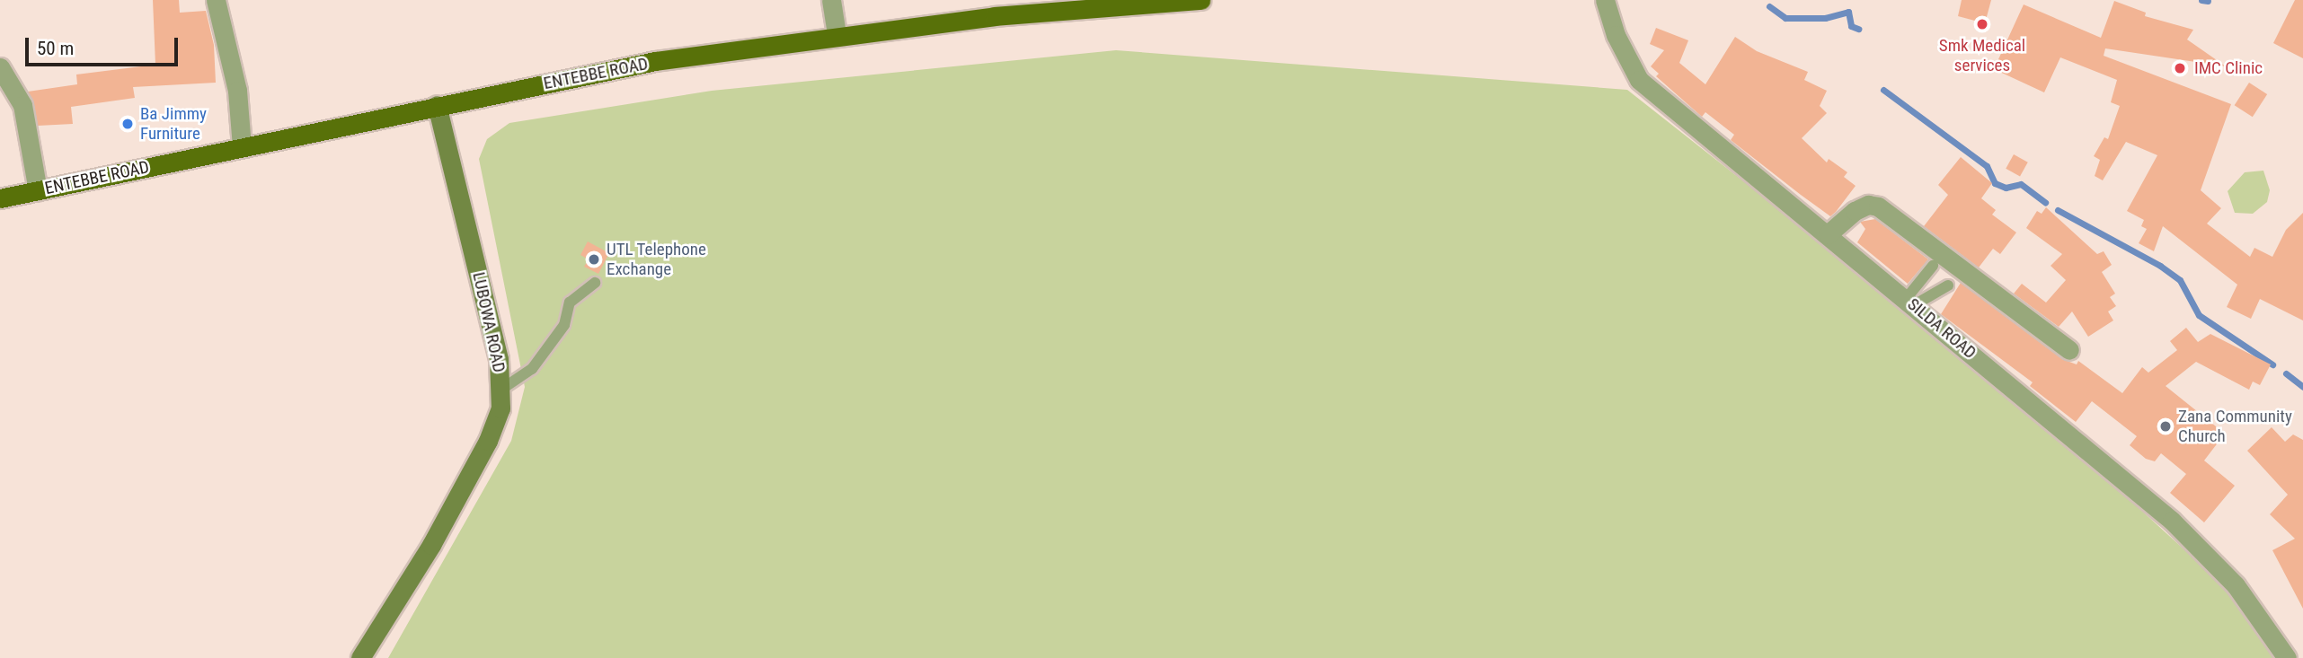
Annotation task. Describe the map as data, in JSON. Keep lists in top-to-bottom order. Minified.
{"streets":{"main road":["ENTEBBE ROAD"],"street":["LUBOWA ROAD","SILDA ROAD"]},"crossings":[["ENTEBBE ROAD","LUBOWA ROAD"]],"places":["Smk Medical services","IMC Clinic","Ba Jimmy Furniture","UTL Telephone Exchange","Zana Community Church"],"scale_bar":"50 m"}
